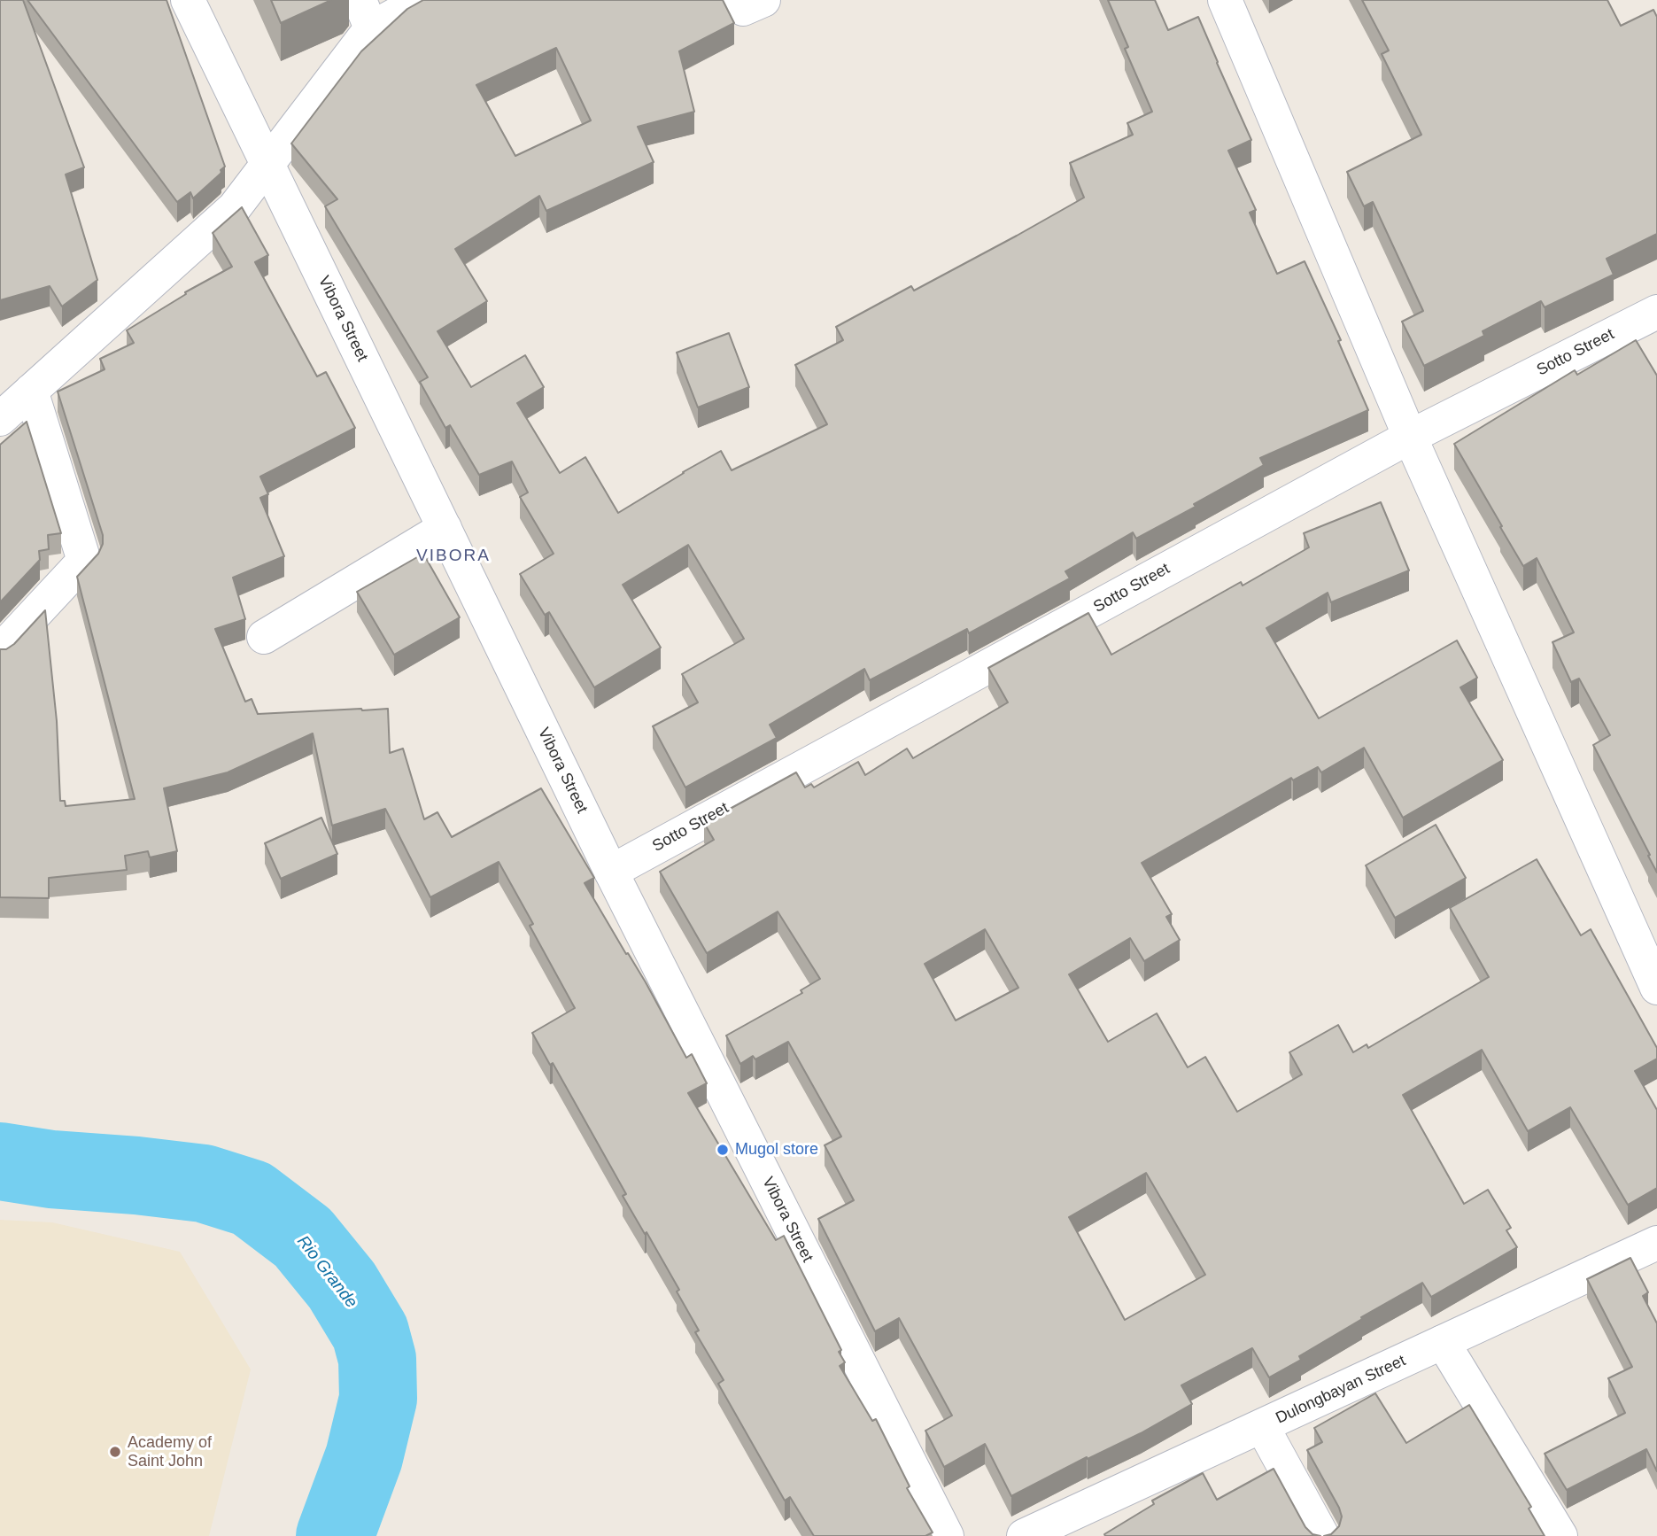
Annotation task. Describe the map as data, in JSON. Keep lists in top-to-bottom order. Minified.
{"streets":{"street":["Vibora Street","Sotto Street","Dulongbayan Street"]},"crossings":[["Vibora Street","Sotto Street"]],"districts":["VIBORA"],"water":["Rio Grande"],"places":["Mugol store","Academy of Saint John"]}
